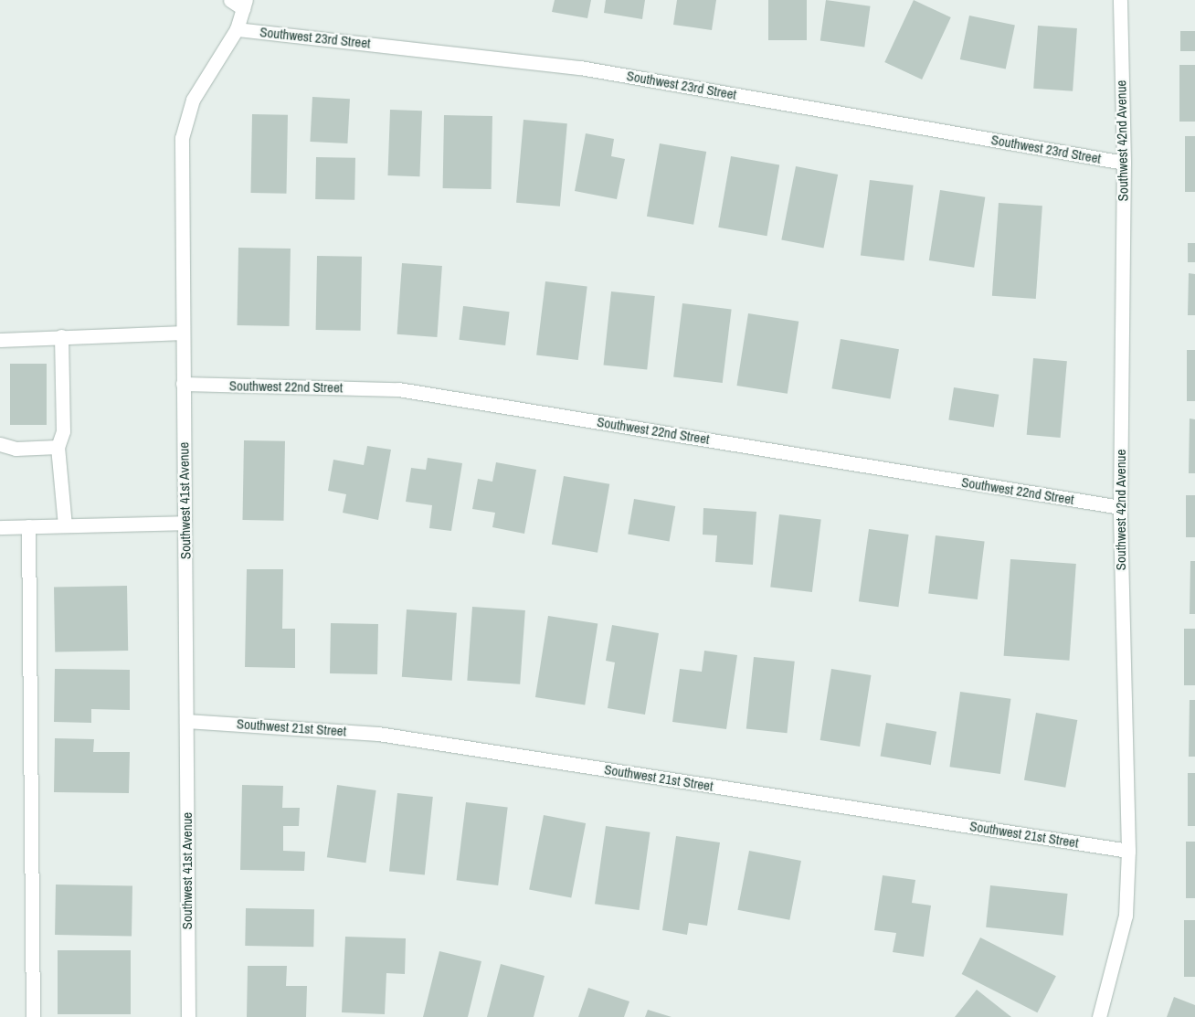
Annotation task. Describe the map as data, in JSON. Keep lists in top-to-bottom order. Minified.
{"streets":{"street":["Southwest 23rd Street","Southwest 42nd Avenue","Southwest 22nd Street","Southwest 41st Avenue","Southwest 21st Street"]},"crossings":[["Southwest 23rd Street","Southwest 42nd Avenue"],["Southwest 23rd Street","Southwest 41st Avenue"],["Southwest 42nd Avenue","Southwest 22nd Street"],["Southwest 42nd Avenue","Southwest 21st Street"],["Southwest 22nd Street","Southwest 41st Avenue"],["Southwest 41st Avenue","Southwest 21st Street"]]}
